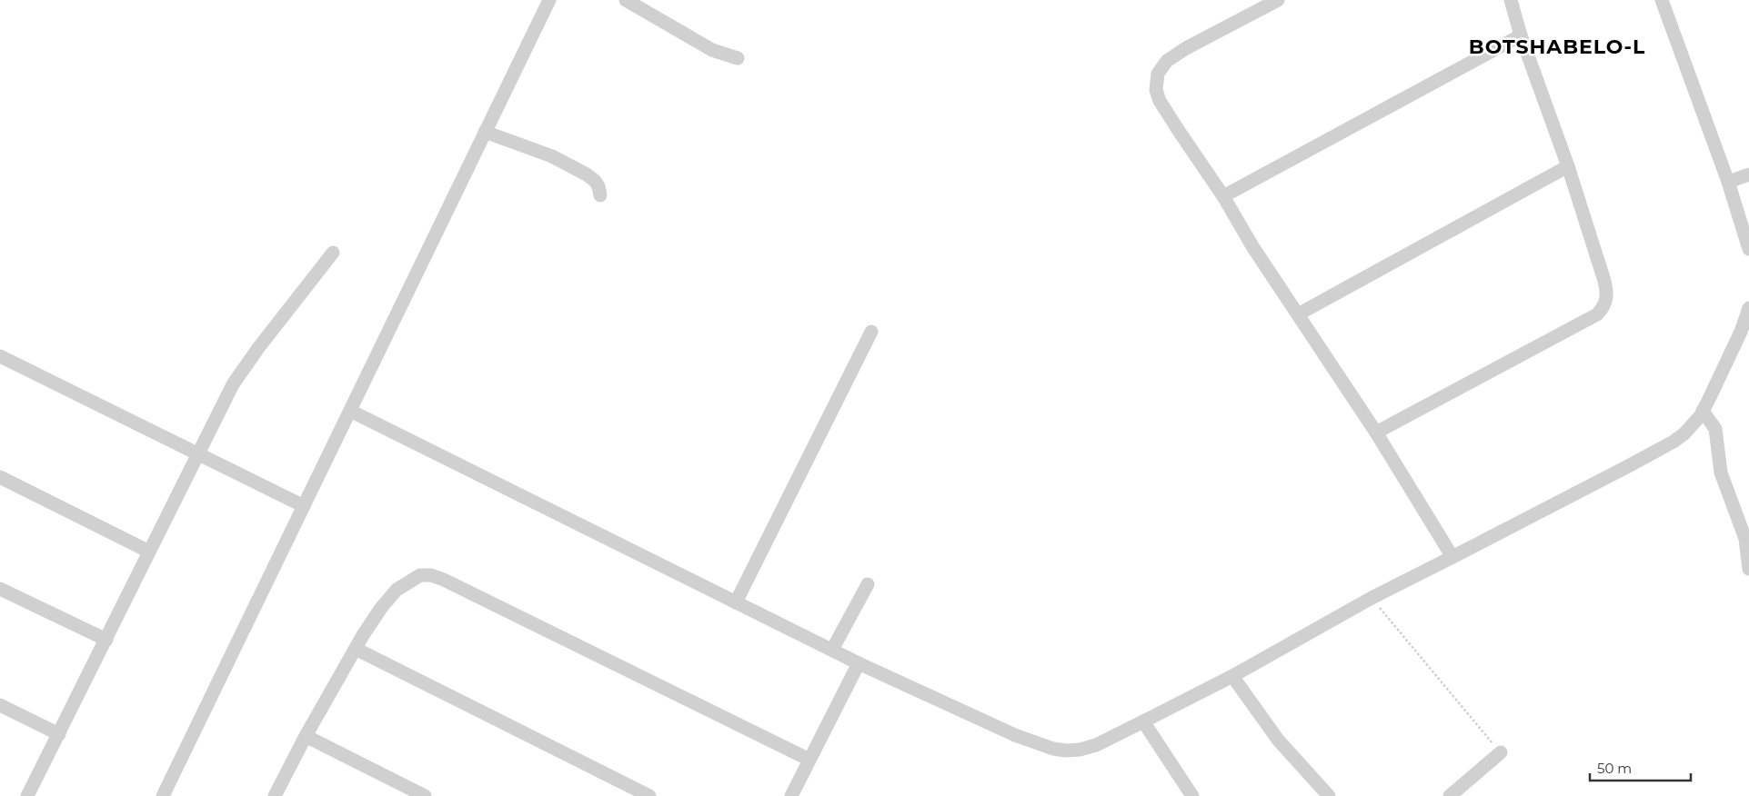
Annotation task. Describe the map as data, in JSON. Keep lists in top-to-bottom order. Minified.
{"districts":["BOTSHABELO-L"],"scale_bar":"50 m"}
